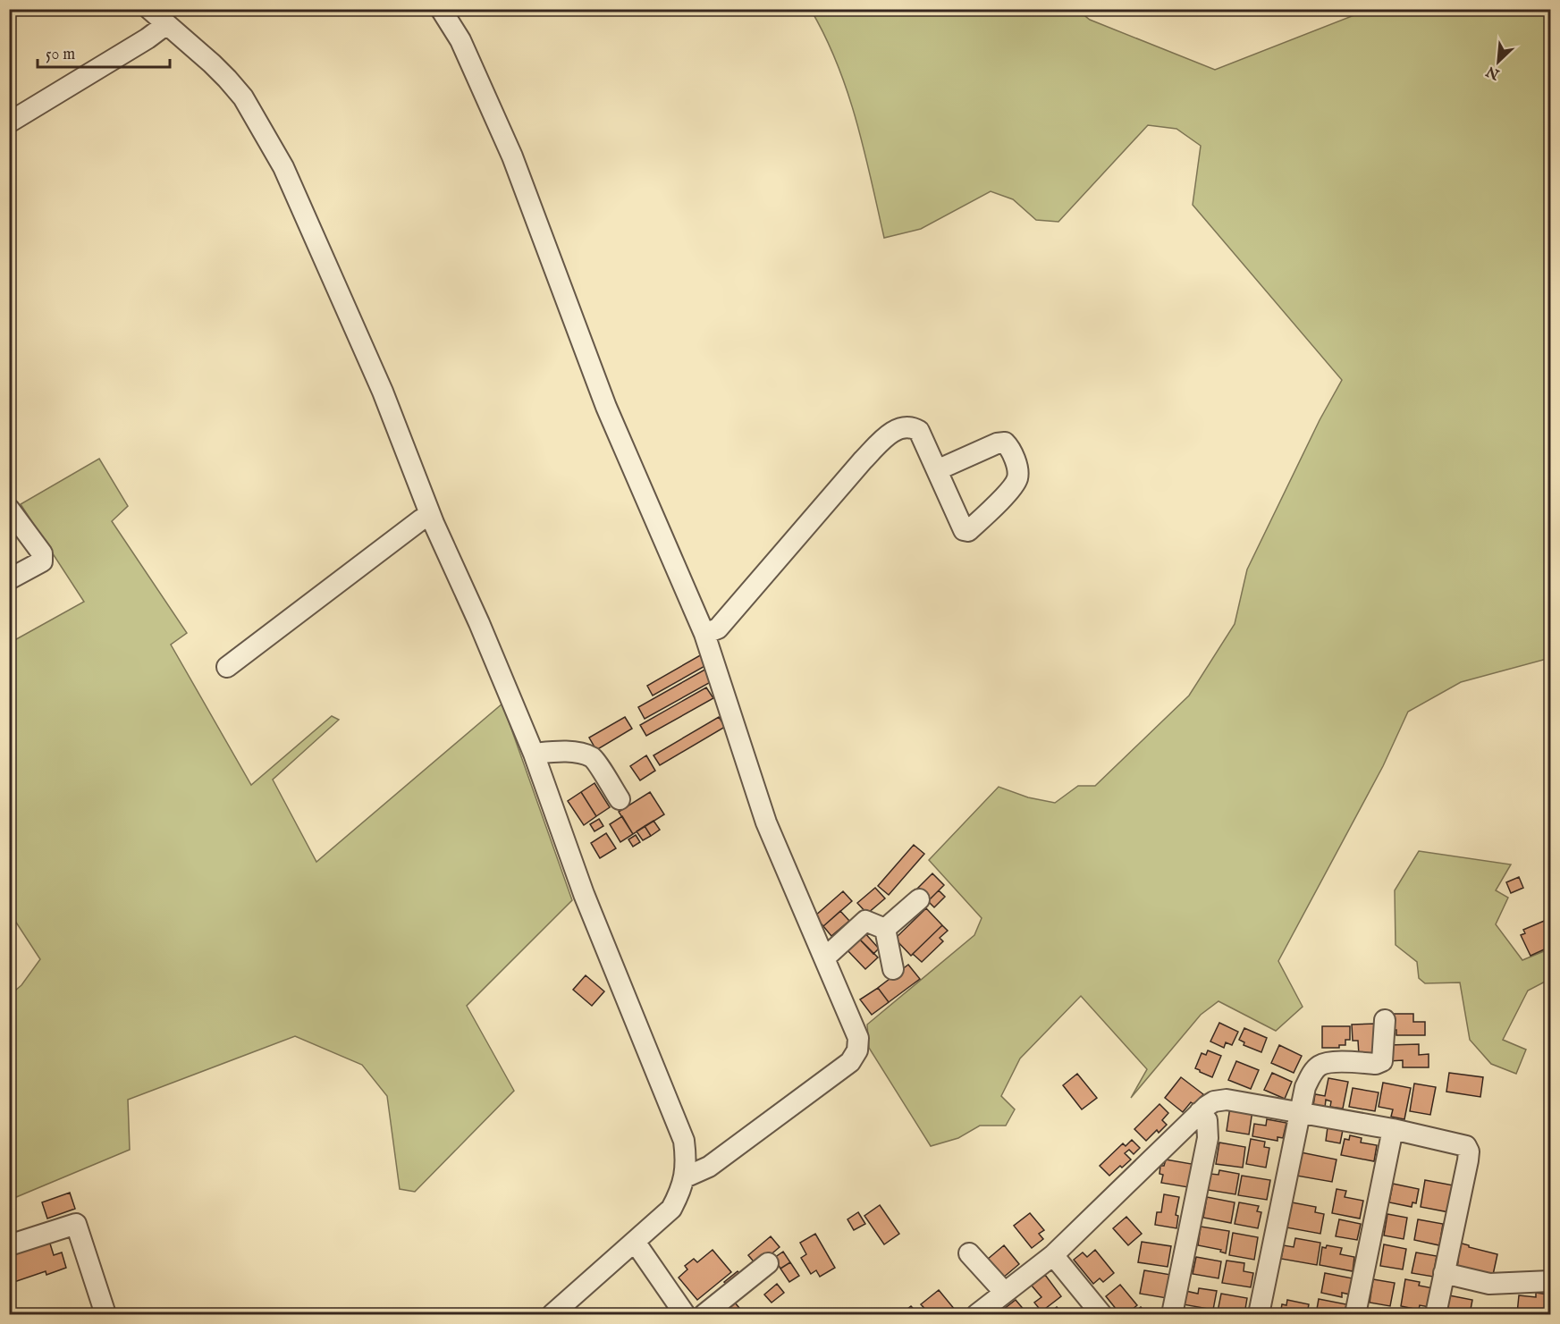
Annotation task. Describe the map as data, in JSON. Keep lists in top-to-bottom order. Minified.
{"scale_bar":"50 m","north":"bottom left"}
